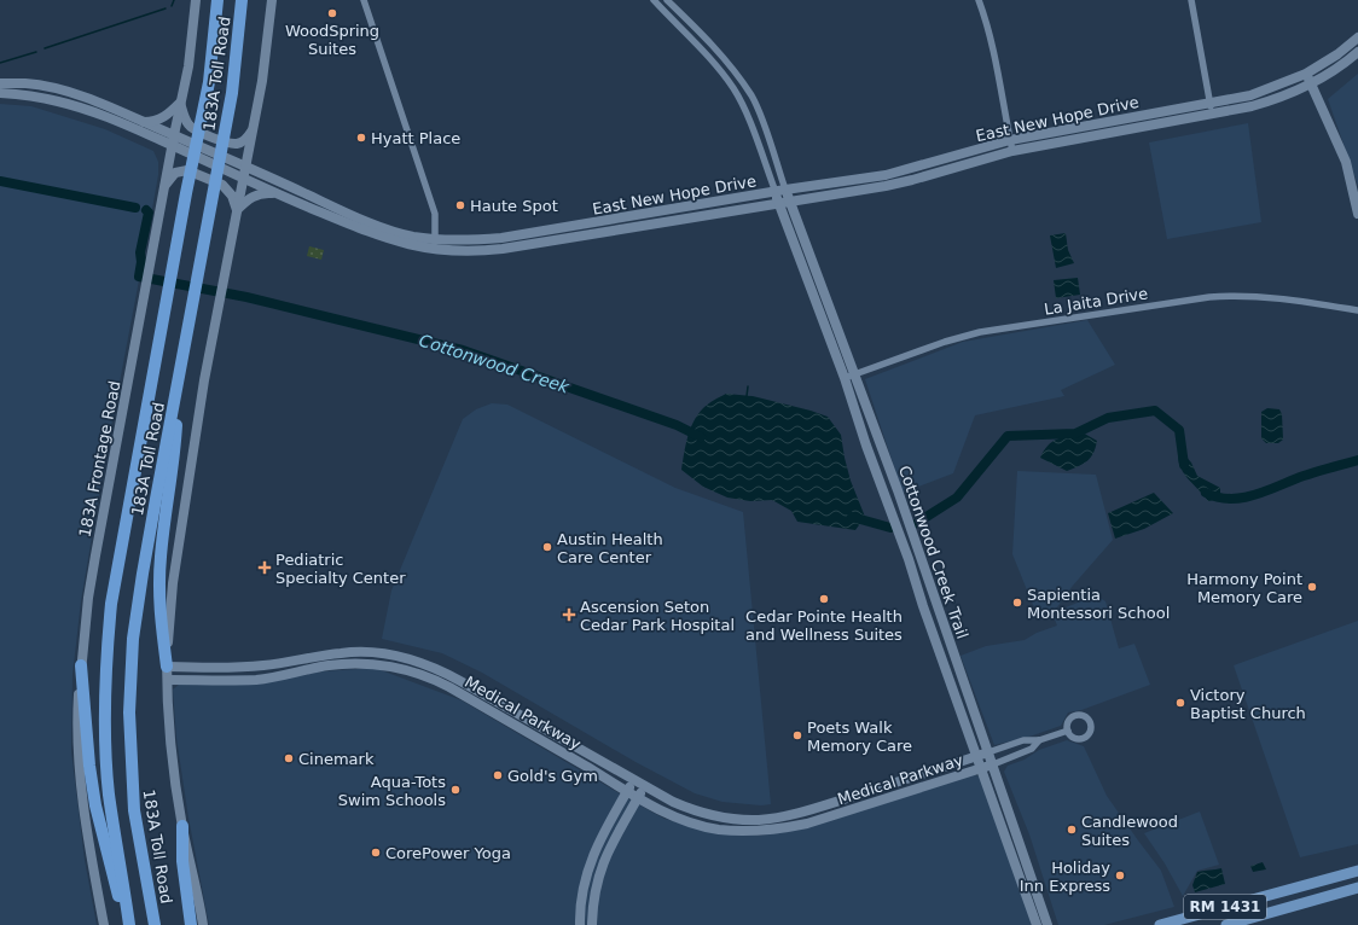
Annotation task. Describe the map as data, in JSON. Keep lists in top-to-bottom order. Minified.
{"streets":{"highway":["183A Toll Road"],"main road":["RM 1431"],"street":["East New Hope Drive","La Jaita Drive","183A Frontage Road","Cottonwood Creek Trail","Medical Parkway"]},"crossings":[["East New Hope Drive","183A Frontage Road"],["East New Hope Drive","Cottonwood Creek Trail"],["La Jaita Drive","Cottonwood Creek Trail"],["Cottonwood Creek Trail","Medical Parkway"]],"water":["Cottonwood Creek"],"places":{"other":["WoodSpring Suites","Hyatt Place","Haute Spot","Austin Health Care Center","Harmony Point Memory Care","Cedar Pointe Health and Wellness Suites","Sapientia Montessori School","Victory Baptist Church","Poets Walk Memory Care","Cinemark","Gold's Gym","Aqua-Tots Swim Schools","Candlewood Suites","CorePower Yoga","Holiday Inn Express"],"health":["Pediatric Specialty Center","Ascension Seton Cedar Park Hospital"]}}
